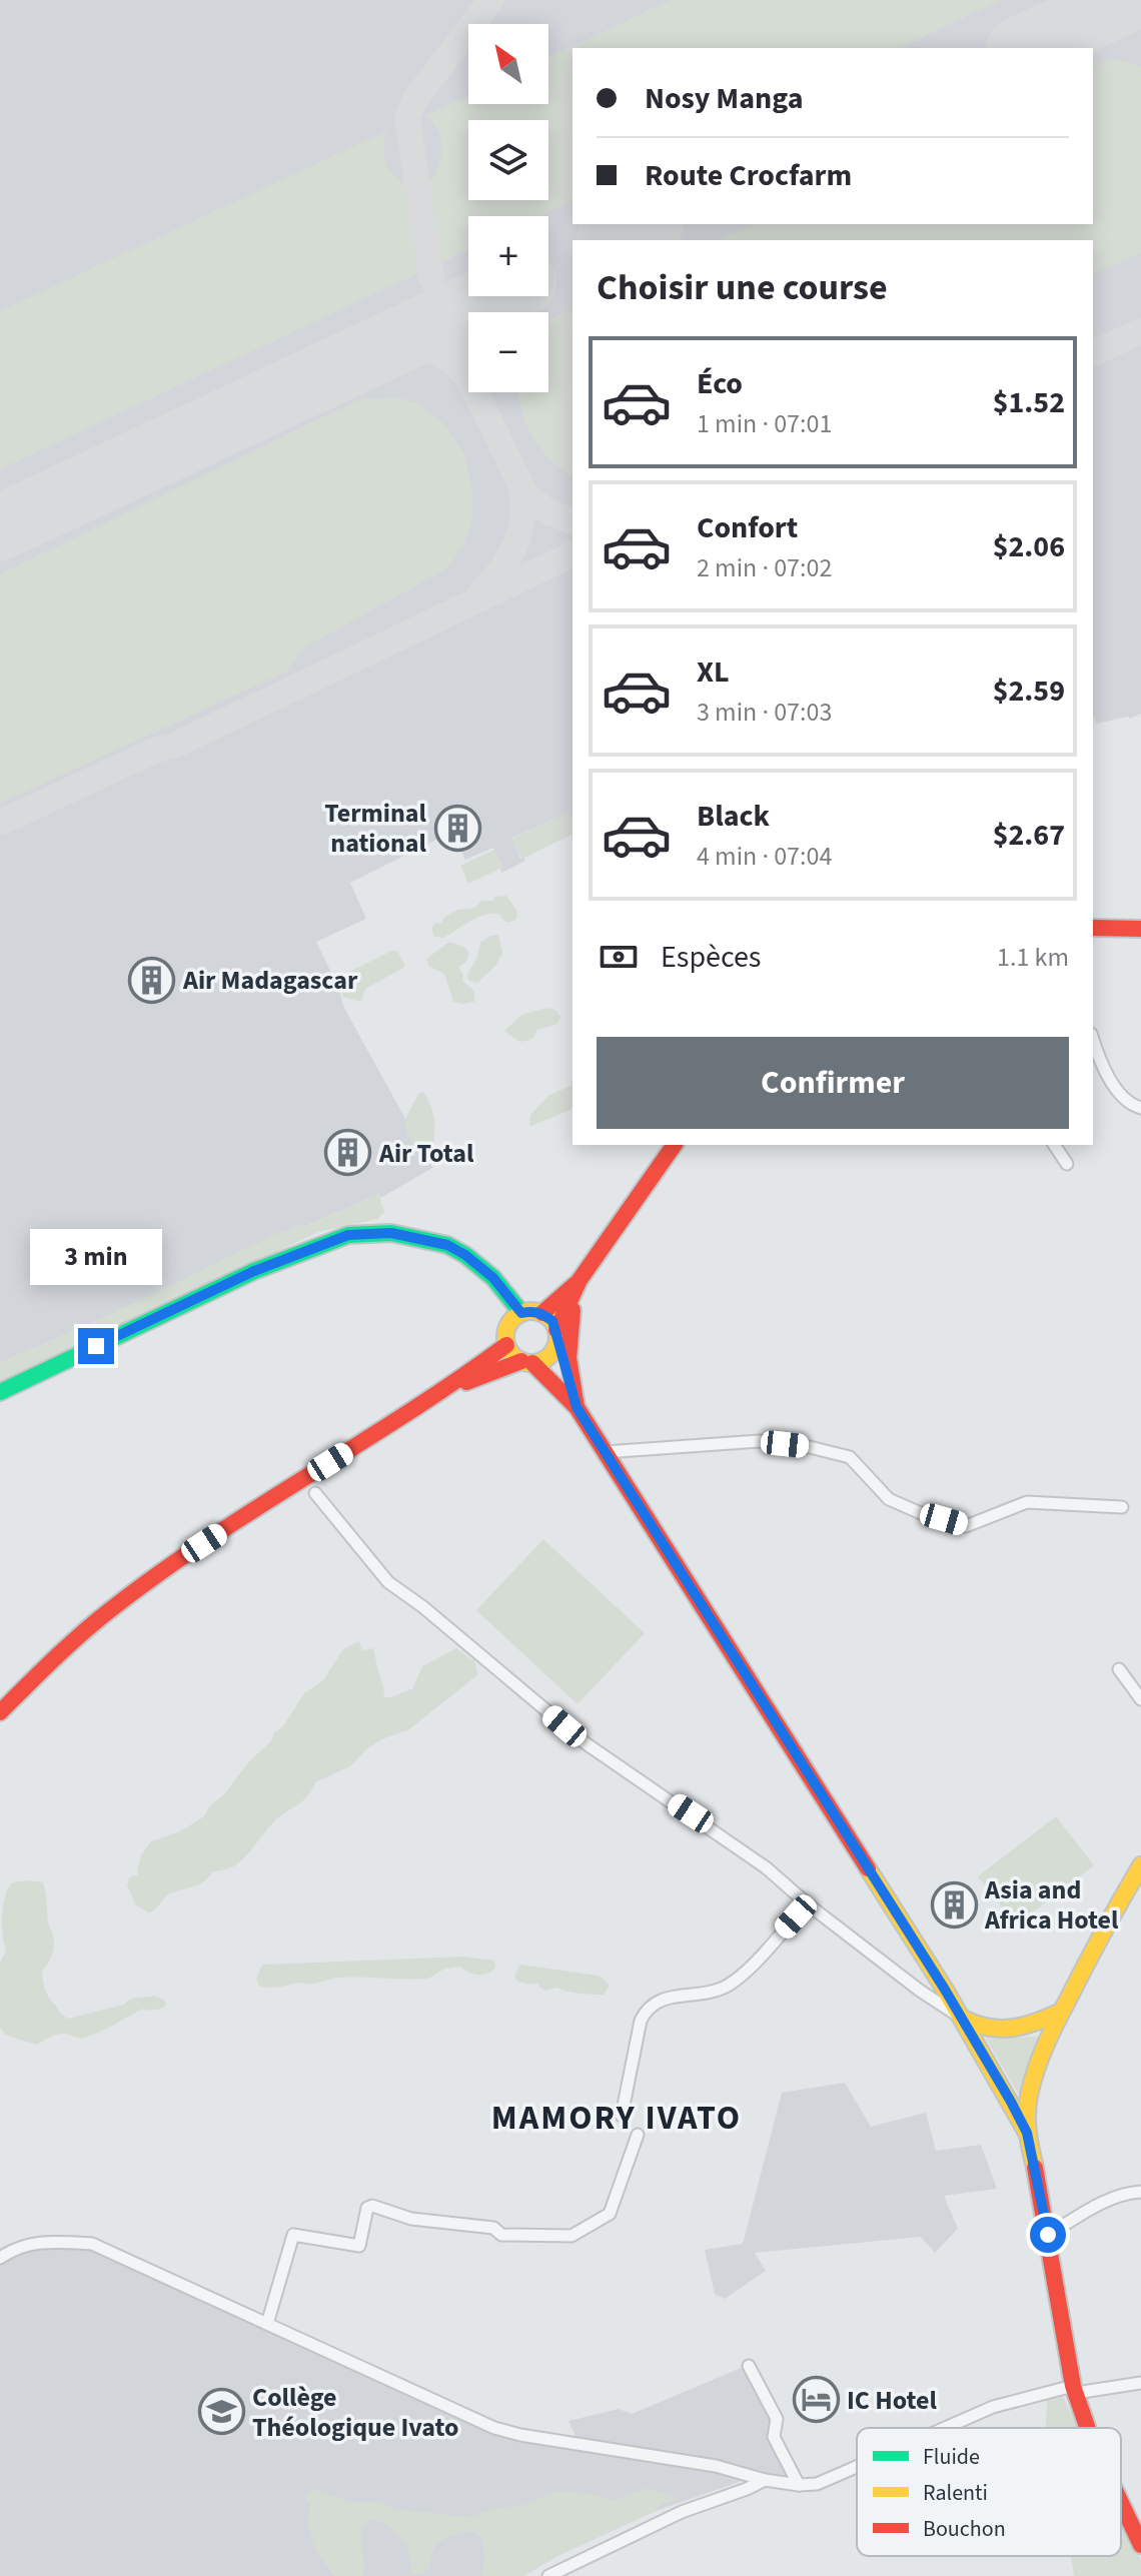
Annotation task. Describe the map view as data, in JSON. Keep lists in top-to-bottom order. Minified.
{"districts":["MAMORY IVATO"],"places":{"building":["Terminal national","Air Madagascar","Air Total","Asia and Africa Hotel"],"hotel":["IC Hotel"],"school or university":["Collège Théologique Ivato"]},"legend":["Fluide","Ralenti","Bouchon"],"north":"top left","page":{"map_buttons":["+","−"],"banner":["Nosy Manga","Route Crocfarm"],"heading":"Choisir une course","list":[{"name":"Éco","note":"1 min · 07:01","value":"$1.52"},{"name":"Confort","note":"2 min · 07:02","value":"$2.06"},{"name":"XL","note":"3 min · 07:03","value":"$2.59"},{"name":"Black","note":"4 min · 07:04","value":"$2.67"}],"pay":["Espèces","1.1 km"],"buttons":"Confirmer","bubble":"3 min"}}
